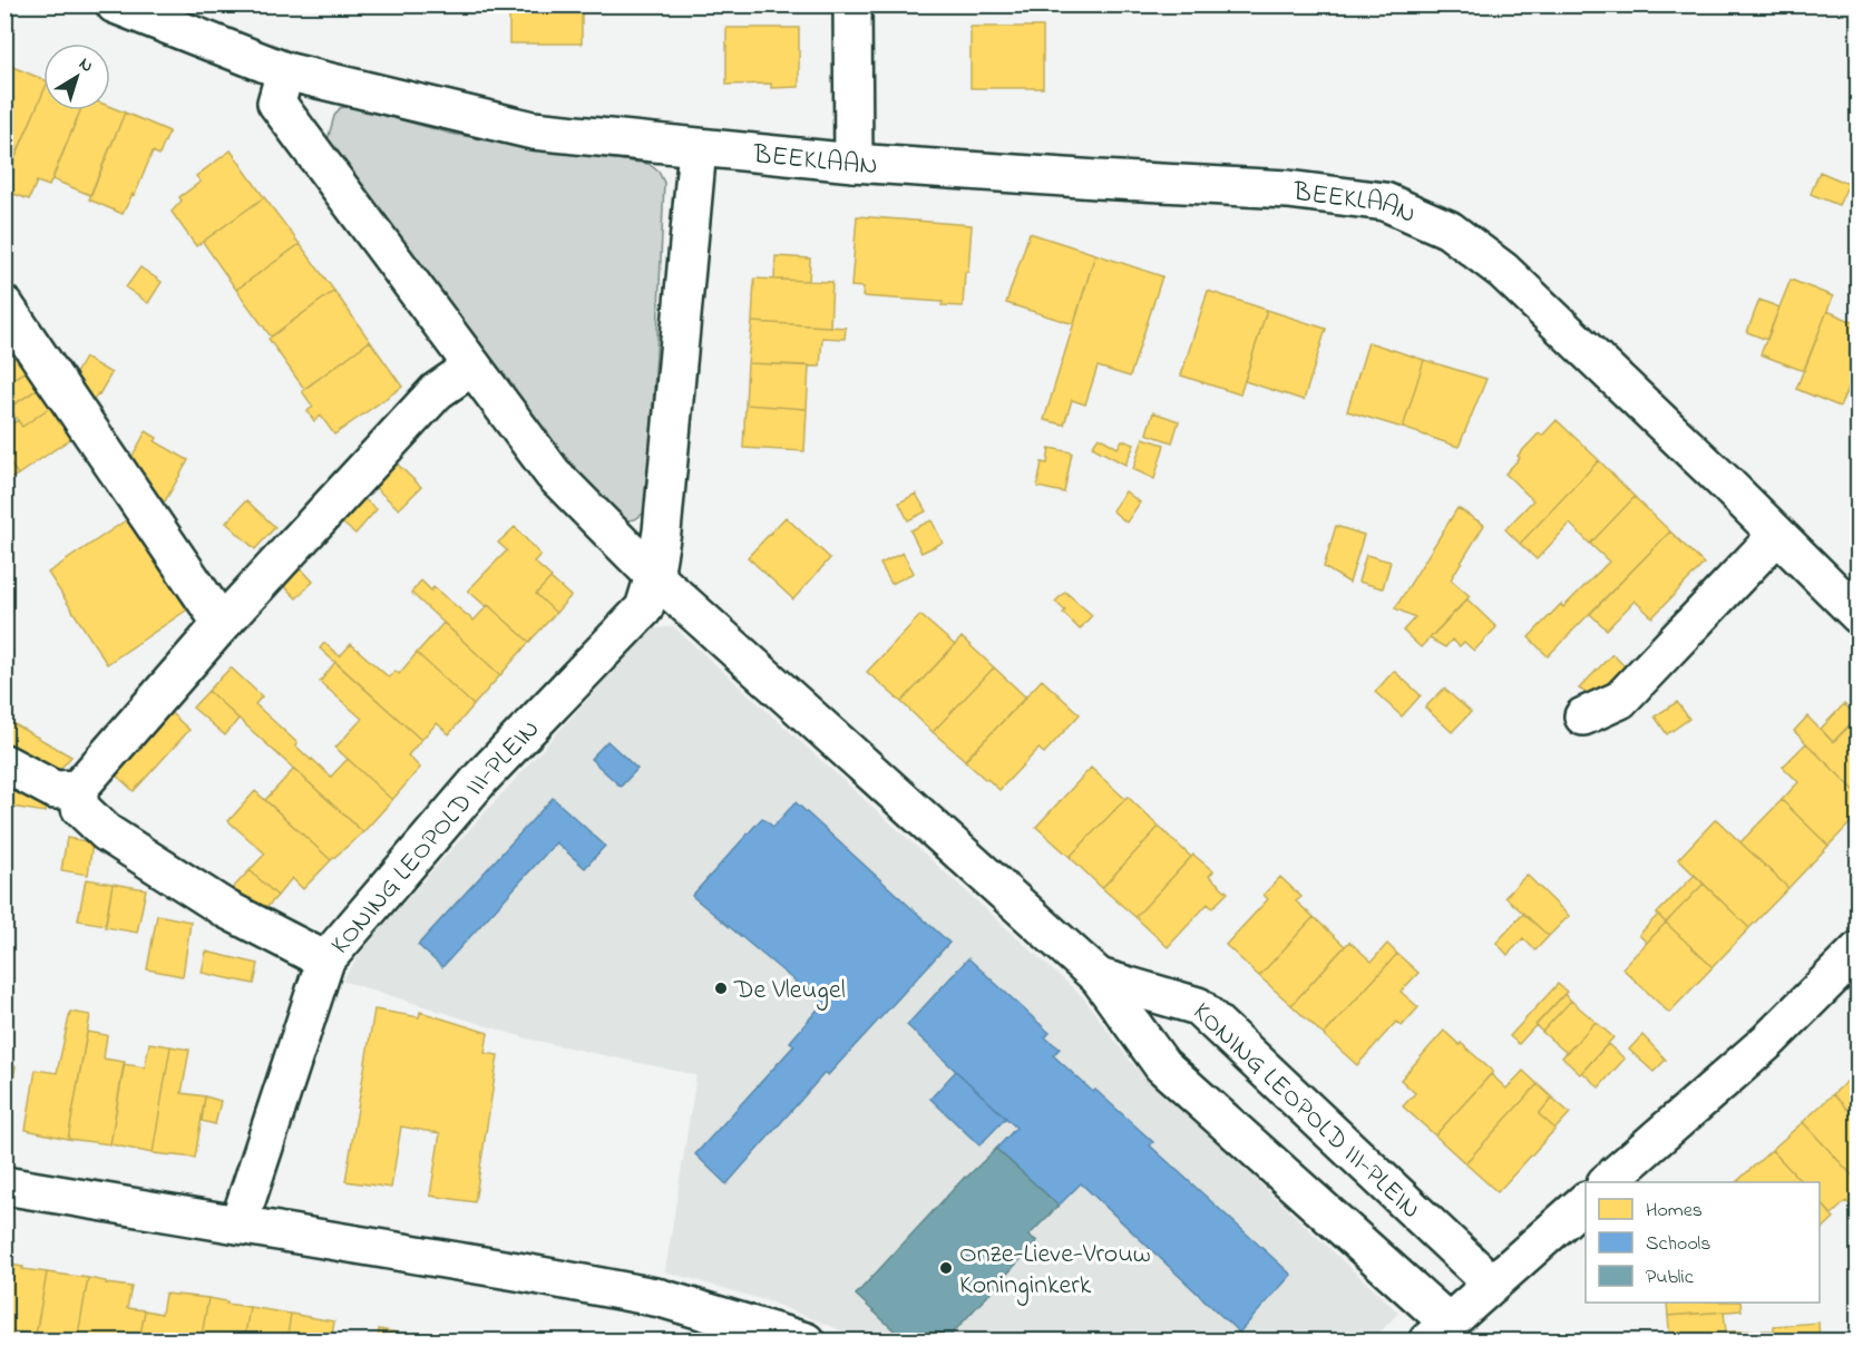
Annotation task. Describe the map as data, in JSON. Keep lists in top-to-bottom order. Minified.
{"streets":{"street":["BEEKLAAN","KONING LEOPOLD III-PLEIN"]},"places":["De Vleugel","Onze-Lieve-Vrouw Koninginkerk"],"legend":["Homes","Schools","Public"],"north":"top right"}
